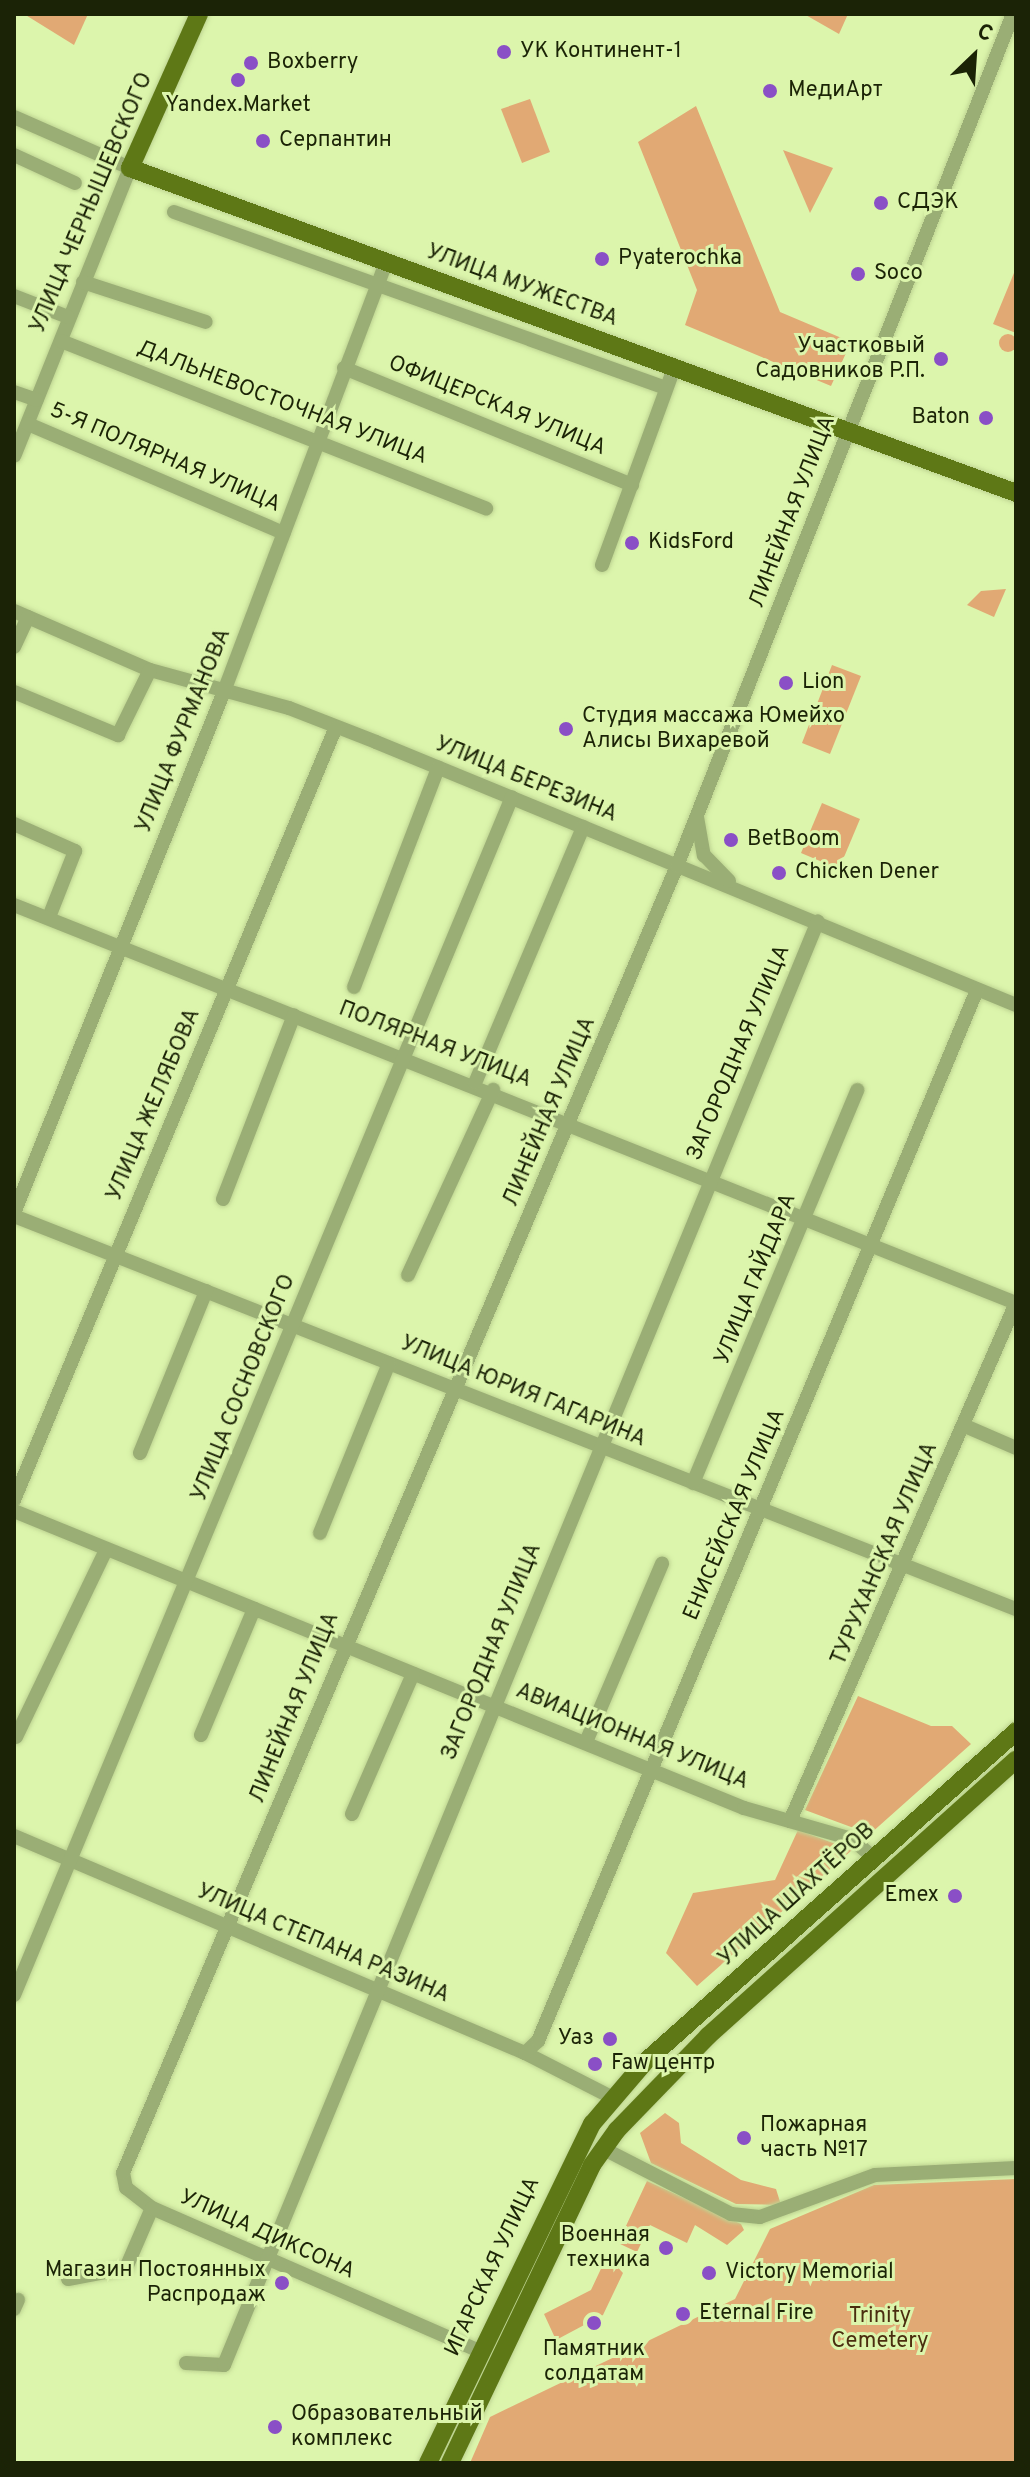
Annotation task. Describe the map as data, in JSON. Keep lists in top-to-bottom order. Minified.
{"streets":{"main road":["УЛИЦА ЧЕРНЫШЕВСКОГО","УЛИЦА МУЖЕСТВА","УЛИЦА ШАХТЁРОВ","ИГАРСКАЯ УЛИЦА"],"street":["ДАЛЬНЕВОСТОЧНАЯ УЛИЦА","ОФИЦЕРСКАЯ УЛИЦА","5-Я ПОЛЯРНАЯ УЛИЦА","ЛИНЕЙНАЯ УЛИЦА","УЛИЦА ФУРМАНОВА","УЛИЦА БЕРЕЗИНА","ПОЛЯРНАЯ УЛИЦА","ЗАГОРОДНАЯ УЛИЦА","УЛИЦА ЖЕЛЯБОВА","УЛИЦА ГАЙДАРА","УЛИЦА СОСНОВСКОГО","УЛИЦА ЮРИЯ ГАГАРИНА","ЕНИСЕЙСКАЯ УЛИЦА","ТУРУХАНСКАЯ УЛИЦА","АВИАЦИОННАЯ УЛИЦА","УЛИЦА СТЕПАНА РАЗИНА","УЛИЦА ДИКСОНА"]},"crossings":[["УЛИЦА ЧЕРНЫШЕВСКОГО","УЛИЦА МУЖЕСТВА"],["УЛИЦА ЧЕРНЫШЕВСКОГО","ДАЛЬНЕВОСТОЧНАЯ УЛИЦА"],["УЛИЦА ЧЕРНЫШЕВСКОГО","5-Я ПОЛЯРНАЯ УЛИЦА"],["УЛИЦА МУЖЕСТВА","ЛИНЕЙНАЯ УЛИЦА"],["УЛИЦА МУЖЕСТВА","УЛИЦА ФУРМАНОВА"],["ДАЛЬНЕВОСТОЧНАЯ УЛИЦА","УЛИЦА ФУРМАНОВА"],["ОФИЦЕРСКАЯ УЛИЦА","УЛИЦА ФУРМАНОВА"],["5-Я ПОЛЯРНАЯ УЛИЦА","УЛИЦА ФУРМАНОВА"],["ЛИНЕЙНАЯ УЛИЦА","УЛИЦА БЕРЕЗИНА"],["ЛИНЕЙНАЯ УЛИЦА","ПОЛЯРНАЯ УЛИЦА"],["ЛИНЕЙНАЯ УЛИЦА","УЛИЦА ЮРИЯ ГАГАРИНА"],["ЛИНЕЙНАЯ УЛИЦА","АВИАЦИОННАЯ УЛИЦА"],["ЛИНЕЙНАЯ УЛИЦА","УЛИЦА СТЕПАНА РАЗИНА"],["ЛИНЕЙНАЯ УЛИЦА","УЛИЦА ДИКСОНА"],["УЛИЦА ФУРМАНОВА","УЛИЦА БЕРЕЗИНА"],["УЛИЦА ФУРМАНОВА","ПОЛЯРНАЯ УЛИЦА"],["УЛИЦА ФУРМАНОВА","УЛИЦА ЮРИЯ ГАГАРИНА"],["УЛИЦА БЕРЕЗИНА","ЗАГОРОДНАЯ УЛИЦА"],["УЛИЦА БЕРЕЗИНА","УЛИЦА ЖЕЛЯБОВА"],["УЛИЦА БЕРЕЗИНА","УЛИЦА СОСНОВСКОГО"],["УЛИЦА БЕРЕЗИНА","ЕНИСЕЙСКАЯ УЛИЦА"],["ПОЛЯРНАЯ УЛИЦА","ЗАГОРОДНАЯ УЛИЦА"],["ПОЛЯРНАЯ УЛИЦА","УЛИЦА ЖЕЛЯБОВА"],["ПОЛЯРНАЯ УЛИЦА","УЛИЦА ГАЙДАРА"],["ПОЛЯРНАЯ УЛИЦА","УЛИЦА СОСНОВСКОГО"],["ПОЛЯРНАЯ УЛИЦА","ЕНИСЕЙСКАЯ УЛИЦА"],["ПОЛЯРНАЯ УЛИЦА","ТУРУХАНСКАЯ УЛИЦА"],["ЗАГОРОДНАЯ УЛИЦА","УЛИЦА ЮРИЯ ГАГАРИНА"],["ЗАГОРОДНАЯ УЛИЦА","АВИАЦИОННАЯ УЛИЦА"],["ЗАГОРОДНАЯ УЛИЦА","УЛИЦА СТЕПАНА РАЗИНА"],["ЗАГОРОДНАЯ УЛИЦА","УЛИЦА ДИКСОНА"],["УЛИЦА ЖЕЛЯБОВА","УЛИЦА ЮРИЯ ГАГАРИНА"],["УЛИЦА ГАЙДАРА","УЛИЦА ЮРИЯ ГАГАРИНА"],["УЛИЦА СОСНОВСКОГО","УЛИЦА ЮРИЯ ГАГАРИНА"],["УЛИЦА СОСНОВСКОГО","АВИАЦИОННАЯ УЛИЦА"],["УЛИЦА СОСНОВСКОГО","УЛИЦА СТЕПАНА РАЗИНА"],["УЛИЦА ЮРИЯ ГАГАРИНА","ЕНИСЕЙСКАЯ УЛИЦА"],["УЛИЦА ЮРИЯ ГАГАРИНА","ТУРУХАНСКАЯ УЛИЦА"],["ЕНИСЕЙСКАЯ УЛИЦА","АВИАЦИОННАЯ УЛИЦА"],["ЕНИСЕЙСКАЯ УЛИЦА","УЛИЦА СТЕПАНА РАЗИНА"],["ТУРУХАНСКАЯ УЛИЦА","АВИАЦИОННАЯ УЛИЦА"],["АВИАЦИОННАЯ УЛИЦА","УЛИЦА ШАХТЁРОВ"],["УЛИЦА ШАХТЁРОВ","УЛИЦА СТЕПАНА РАЗИНА"],["УЛИЦА ШАХТЁРОВ","ИГАРСКАЯ УЛИЦА"],["УЛИЦА СТЕПАНА РАЗИНА","ИГАРСКАЯ УЛИЦА"],["УЛИЦА ДИКСОНА","ИГАРСКАЯ УЛИЦА"]],"parks":["Trinity Cemetery"],"places":["УК Континент-1","Boxberry","Yandex.Market","МедиАрт","Серпантин","СДЭК","Pyaterochka","Soco","Участковый Садовников Р.П.","Baton","KidsFord","Lion","Студия массажа Юмейхо Алисы Вихаревой","BetBoom","Chicken Dener","Emex","Уаз","Faw центр","Пожарная часть №17","Военная техника","Victory Memorial","Магазин Постоянных Распродаж","Eternal Fire","Памятник солдатам","Образовательный комплекс"],"north":"top right"}
